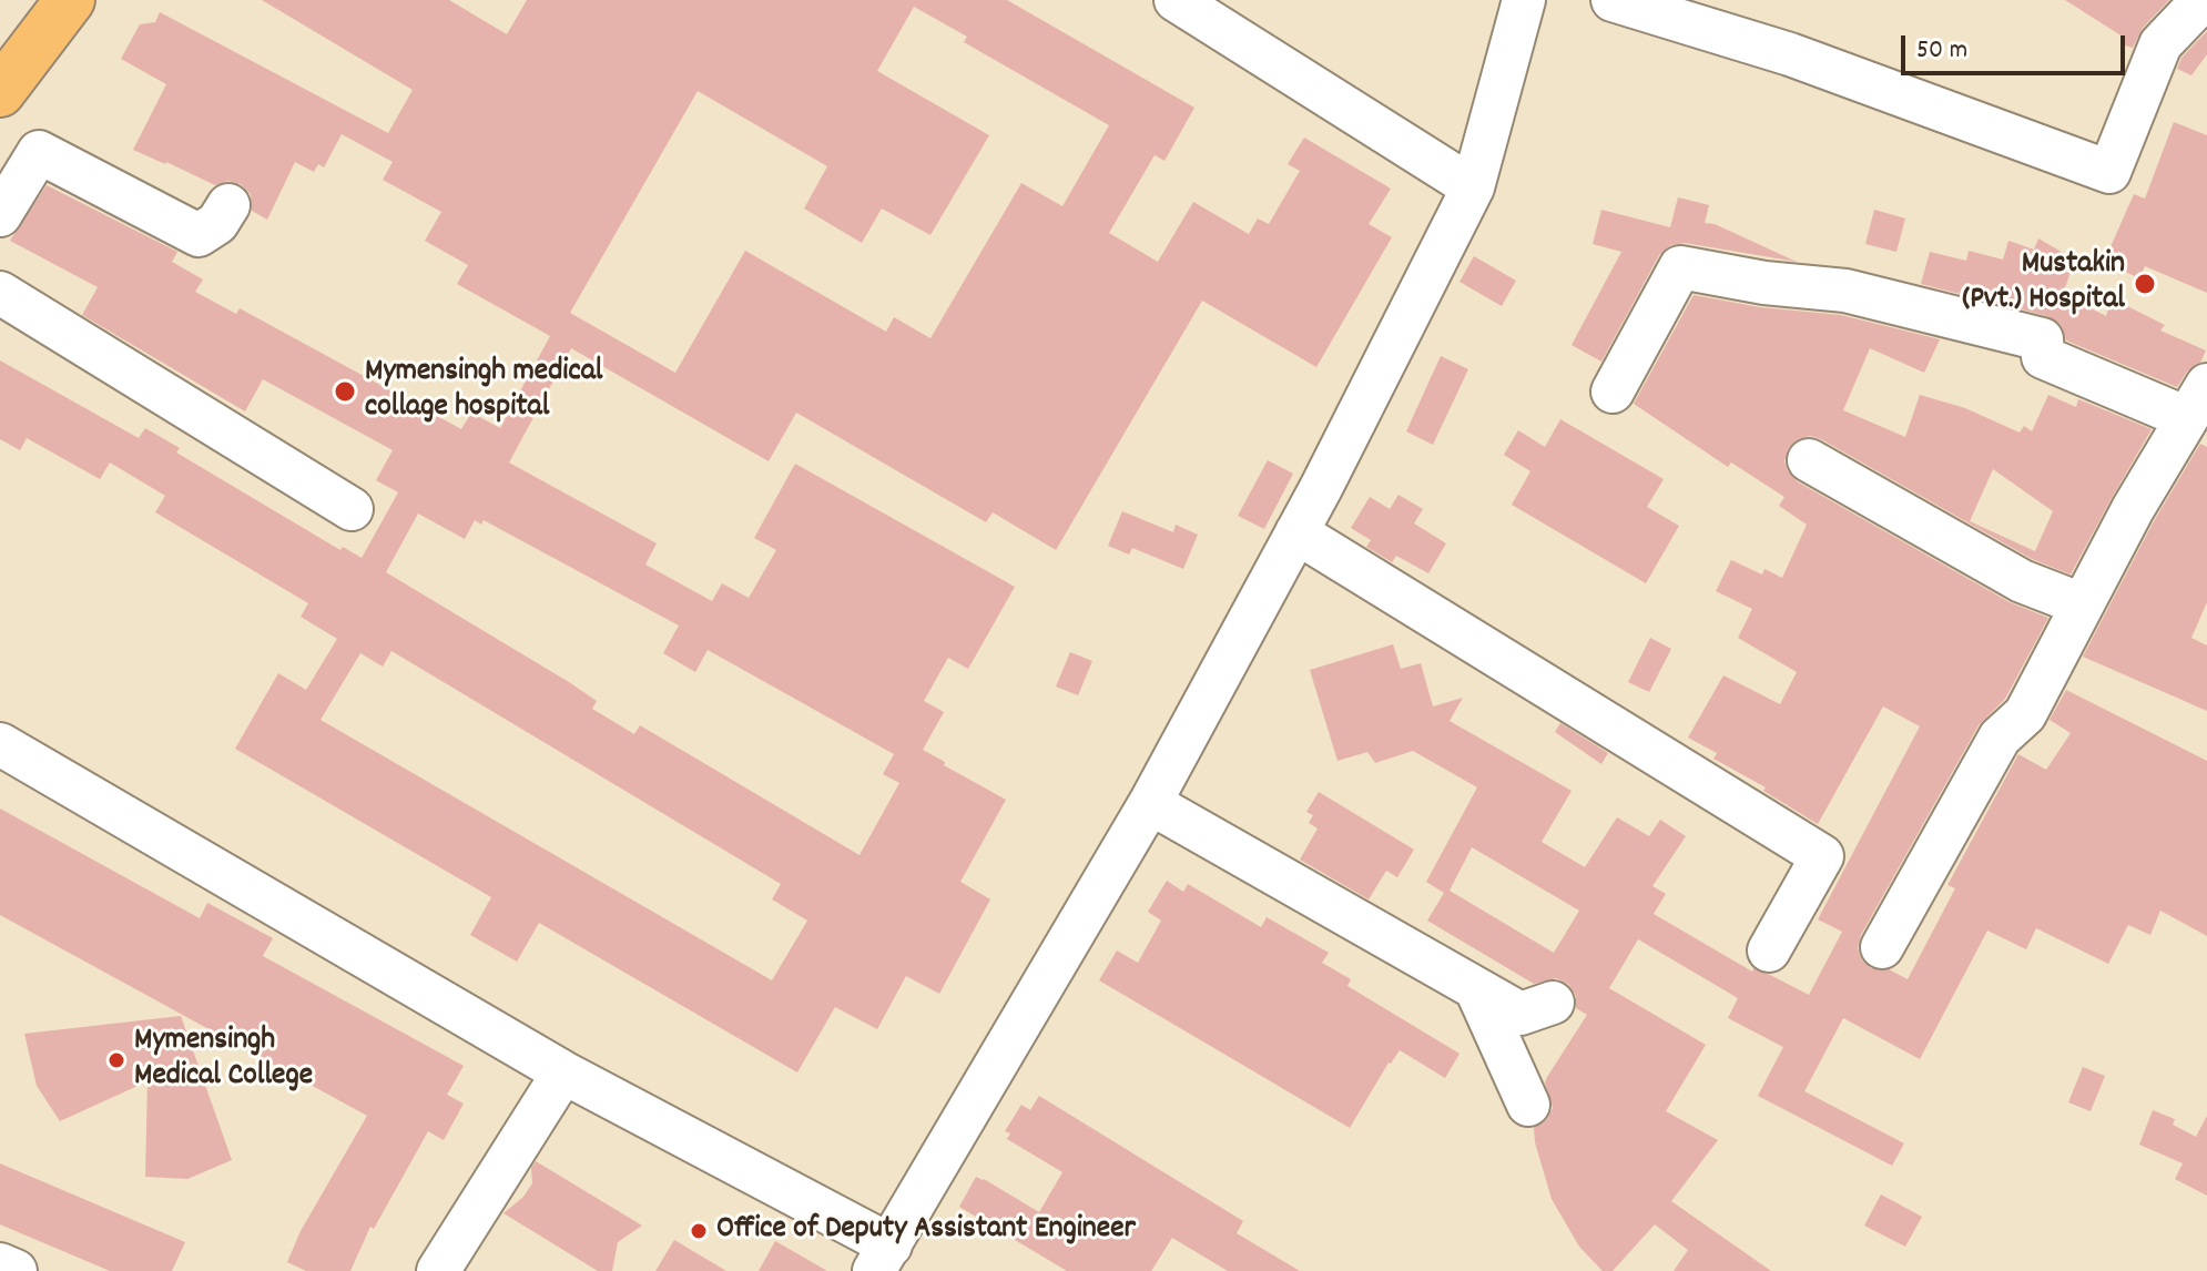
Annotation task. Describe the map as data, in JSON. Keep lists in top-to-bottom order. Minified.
{"places":["Mustakin (Pvt.) Hospital","Mymensingh medical collage hospital","Mymensingh Medical College","Office of Deputy Assistant Engineer"],"scale_bar":"50 m"}
